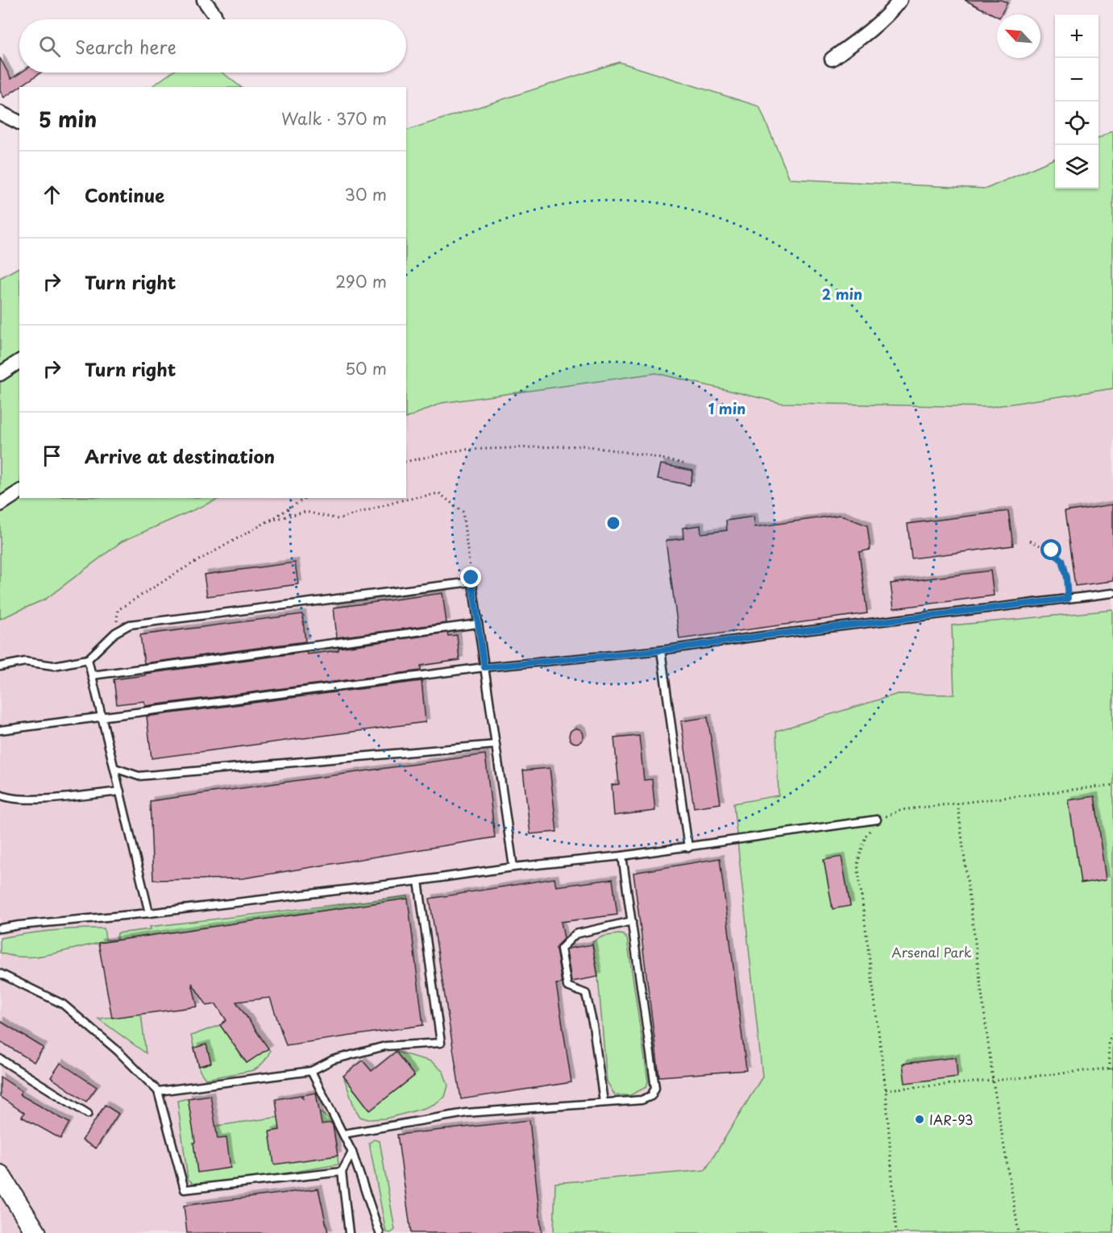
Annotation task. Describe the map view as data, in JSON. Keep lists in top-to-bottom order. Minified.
{"parks":["Arsenal Park"],"places":["IAR-93"],"north":"top left","page":{"map_buttons":["+","−"],"search":"Search here","heading":["5 min","Walk · 370 m"],"list":[["Continue","30 m"],["Turn right","290 m"],["Turn right","50 m"],"Arrive at destination"]},"rings":["2 min","1 min"]}
